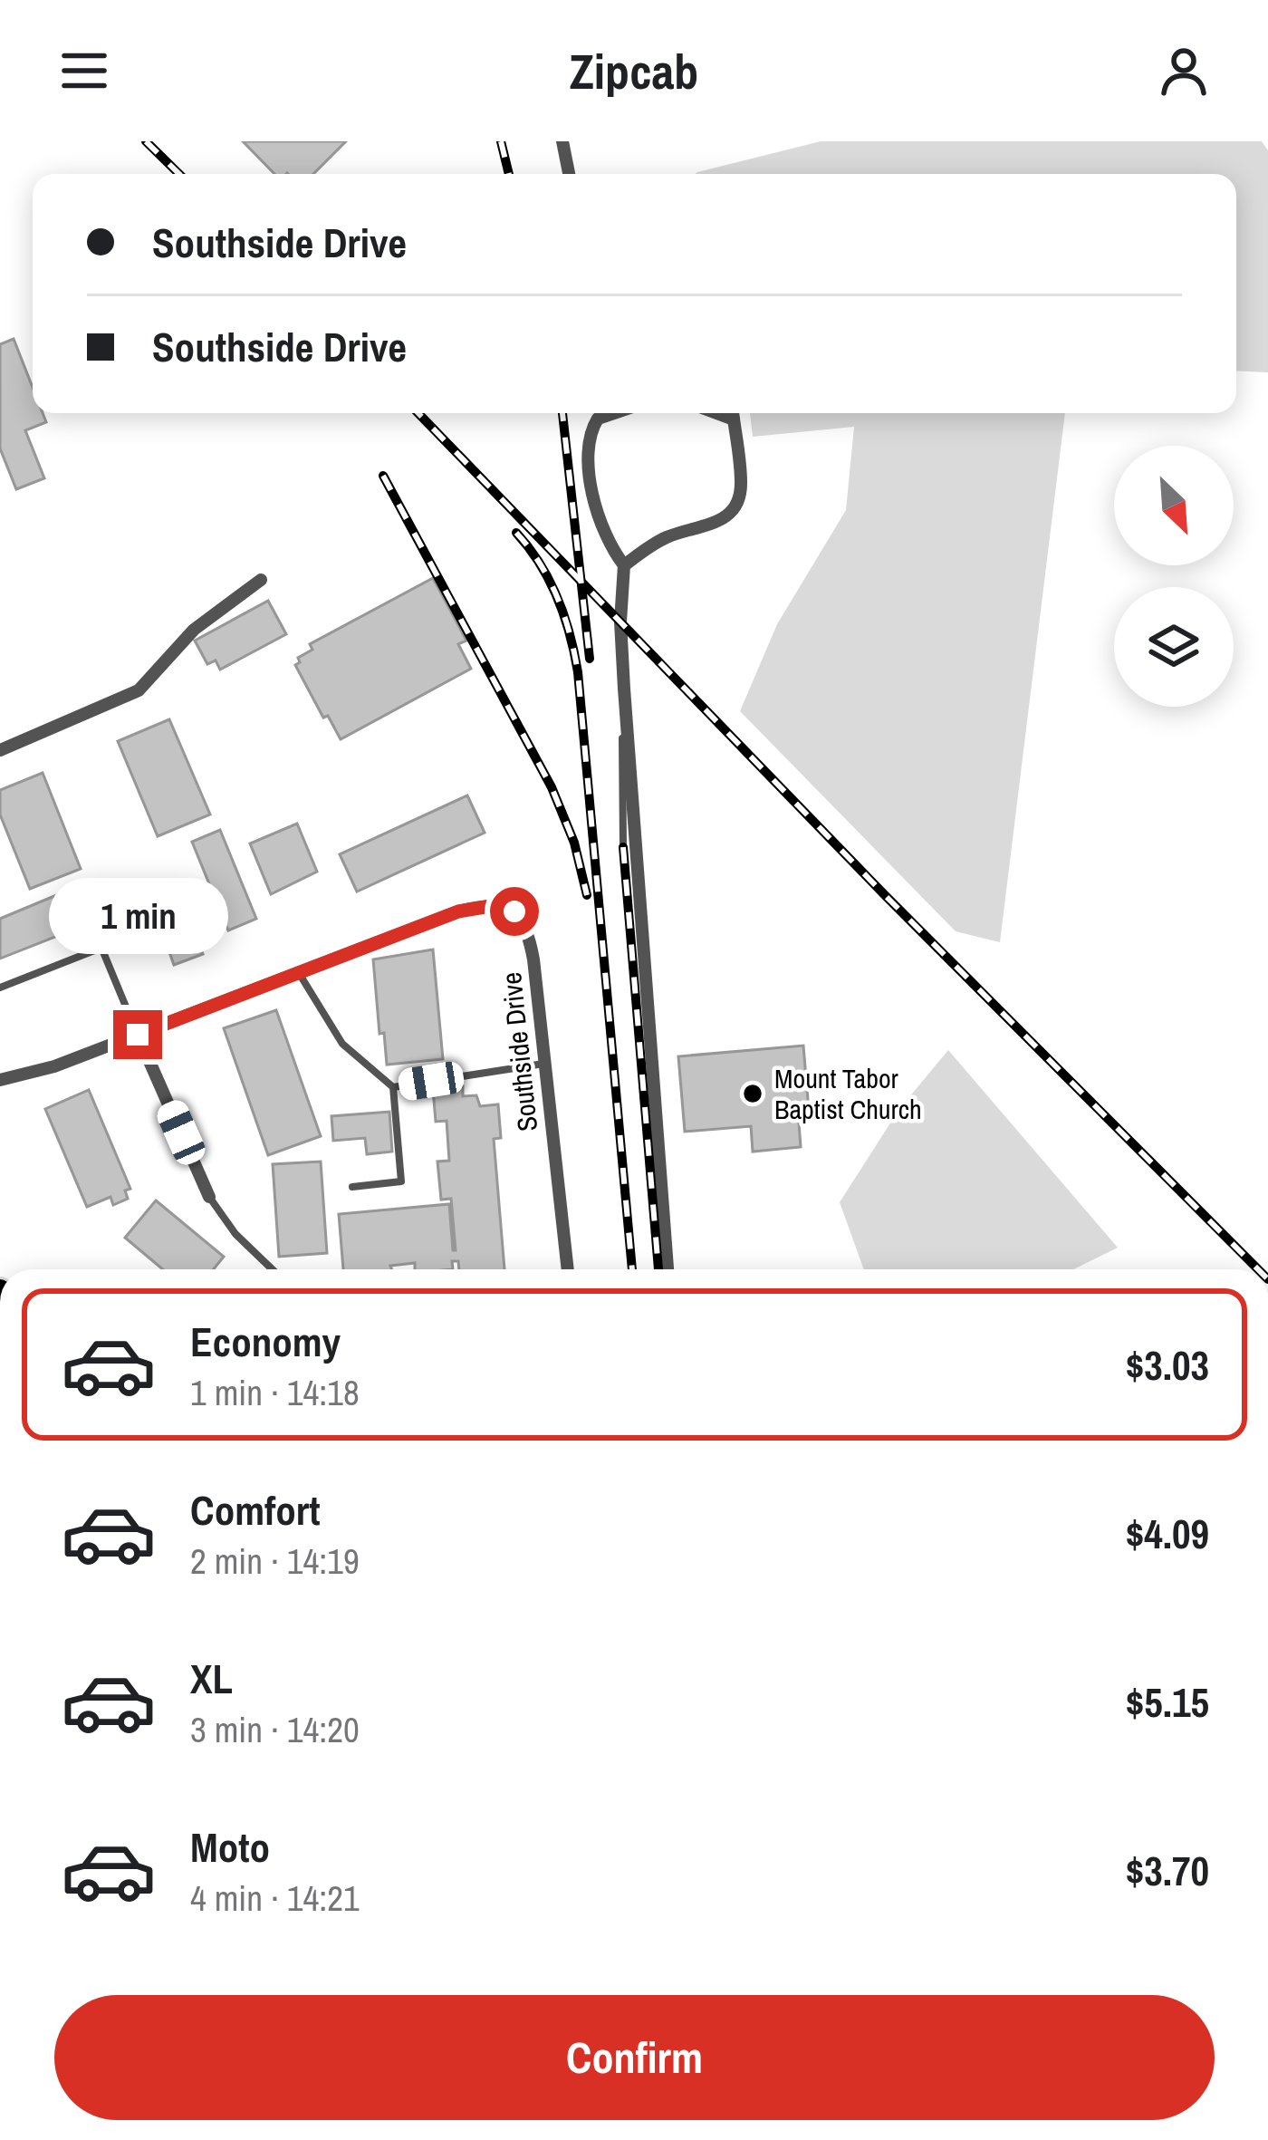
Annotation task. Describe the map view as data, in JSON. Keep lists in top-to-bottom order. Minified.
{"streets":{"street":["Southside Drive"]},"places":["Mount Tabor Baptist Church"],"north":"bottom right","page":{"header":"Zipcab","banner":["Southside Drive","Southside Drive"],"bubble":"1 min","list":[{"name":"Economy","note":"1 min · 14:18","value":"$3.03"},{"name":"Comfort","note":"2 min · 14:19","value":"$4.09"},{"name":"XL","note":"3 min · 14:20","value":"$5.15"},{"name":"Moto","note":"4 min · 14:21","value":"$3.70"}],"buttons":"Confirm"}}
